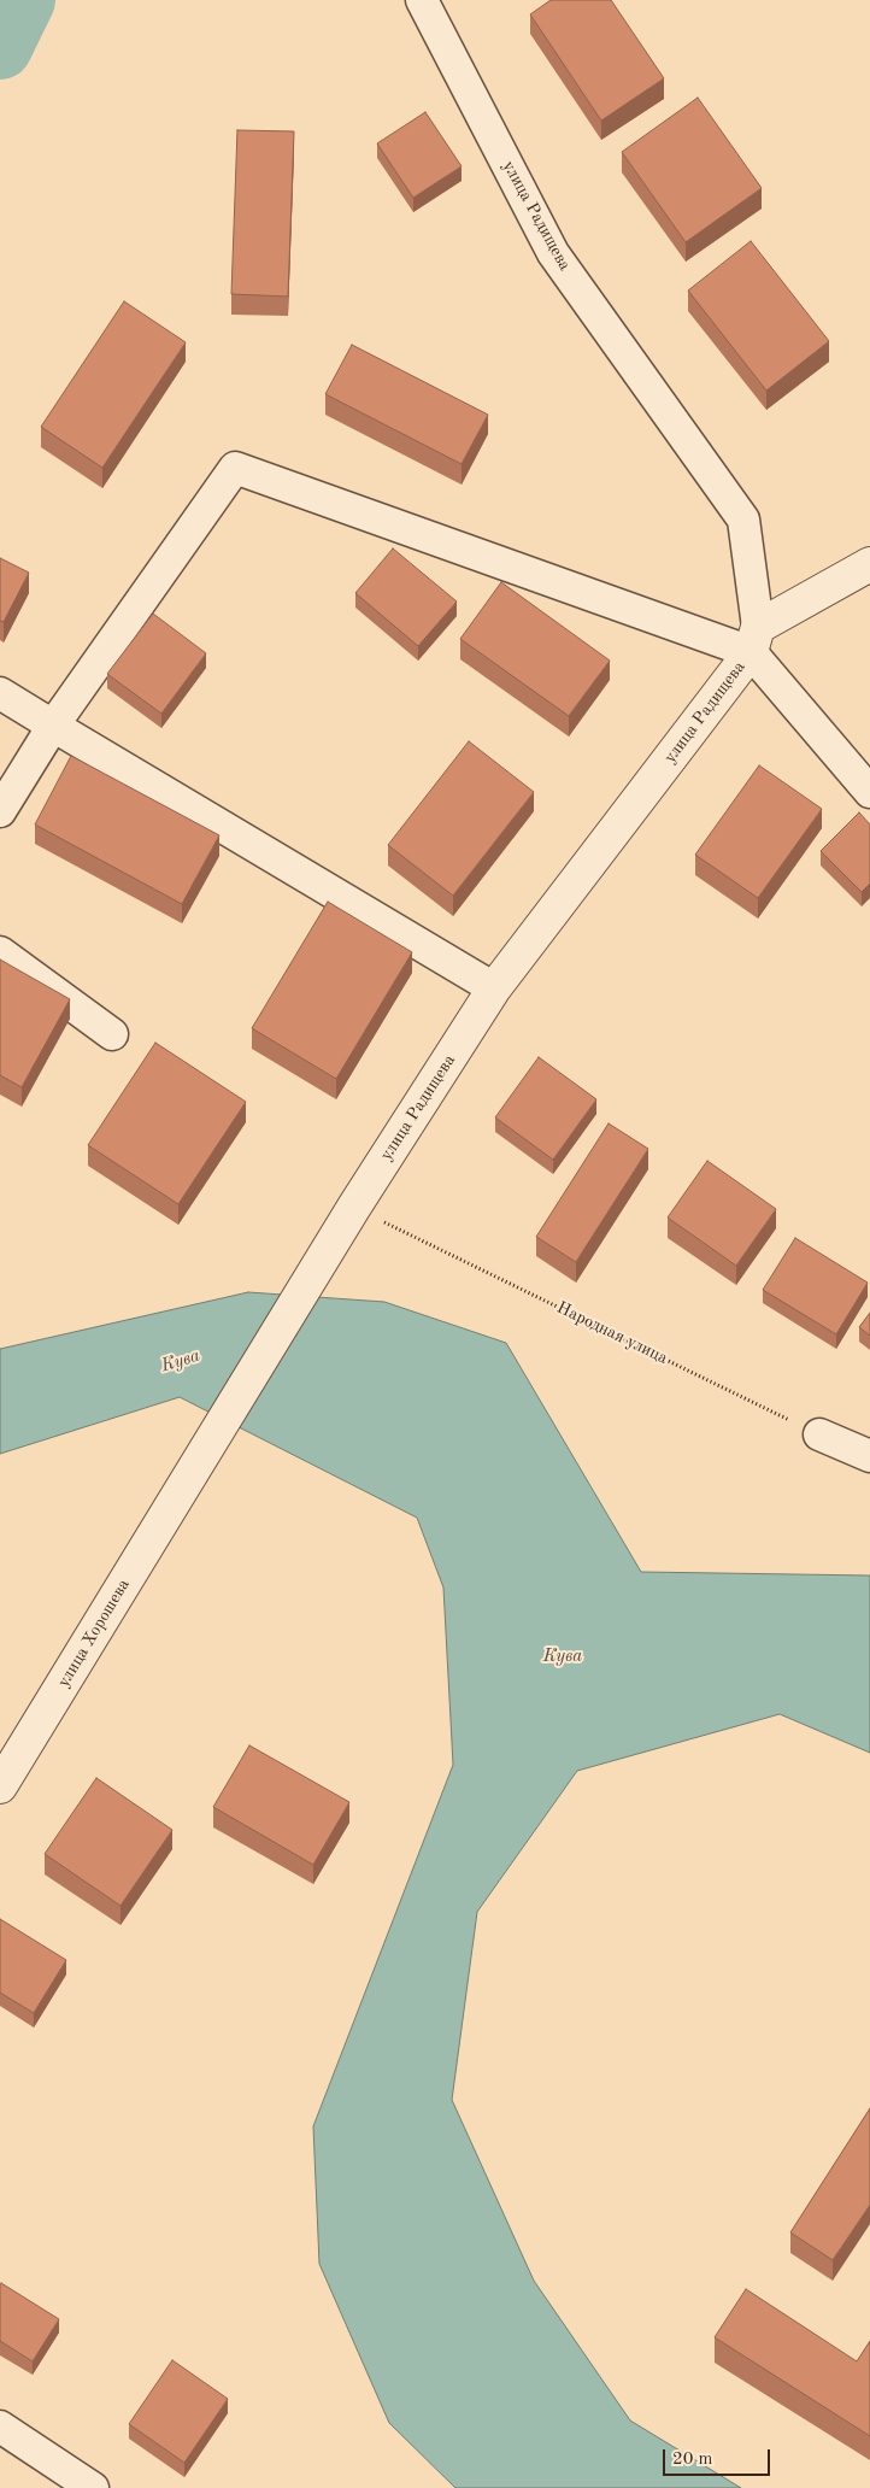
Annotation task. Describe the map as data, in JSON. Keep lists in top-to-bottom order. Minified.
{"streets":{"street":["улица Радищева","улица Хорошева"],"path":["Народная улица"]},"crossings":[["улица Радищева","Народная улица"],["улица Радищева","улица Хорошева"]],"water":["Кува"],"scale_bar":"20 m"}
